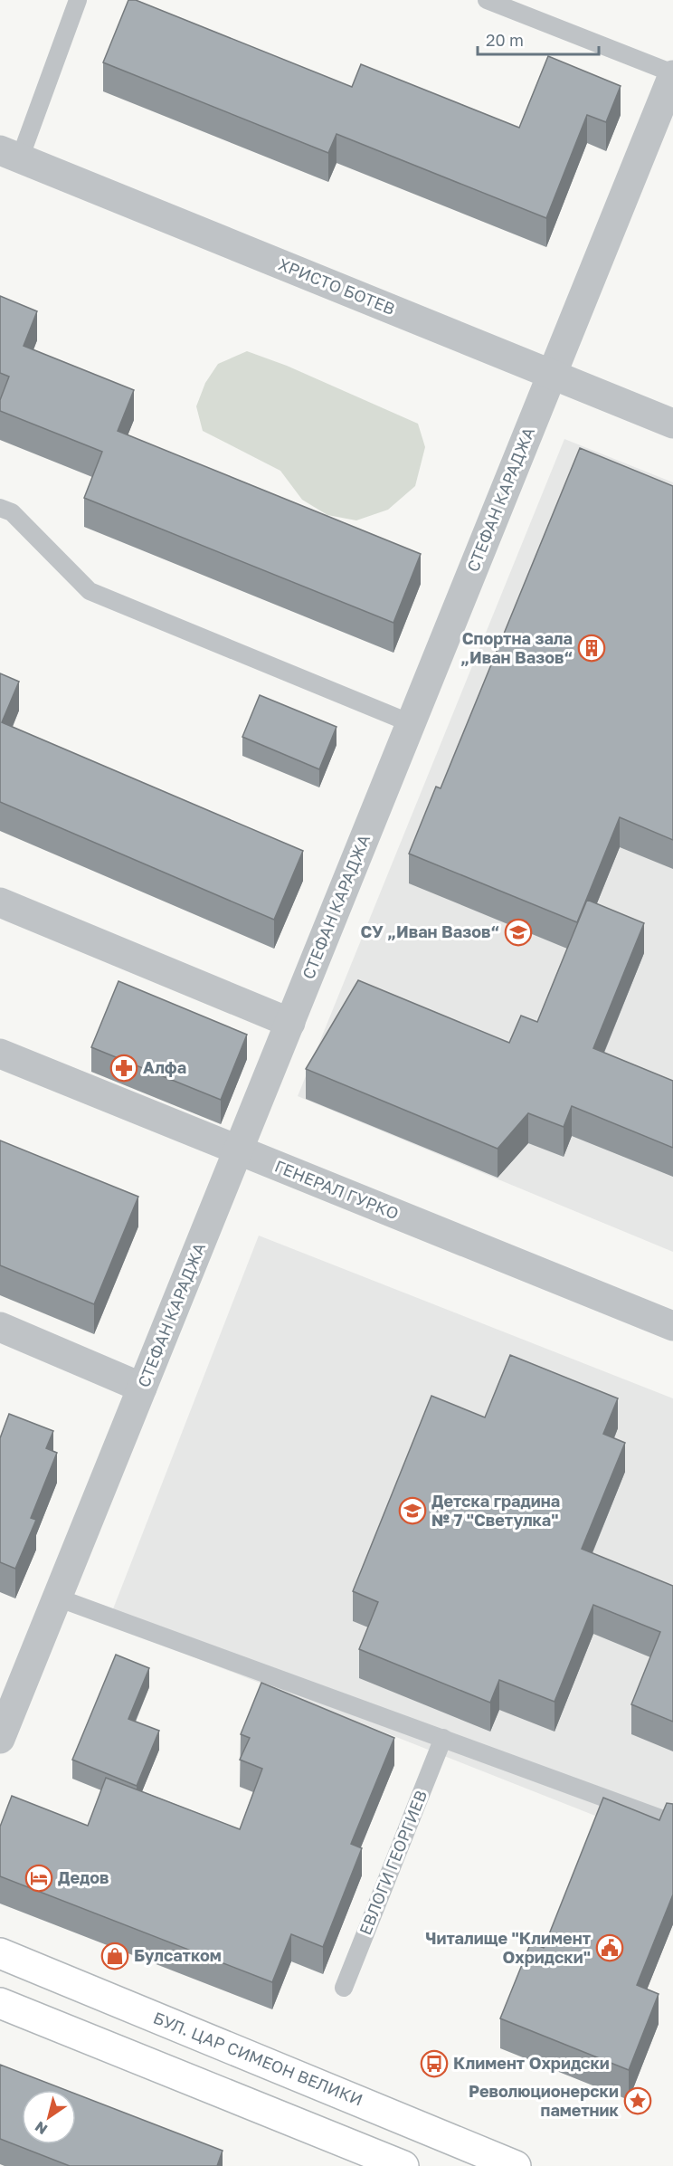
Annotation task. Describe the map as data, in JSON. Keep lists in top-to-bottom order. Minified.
{"streets":{"main road":["БУЛ. ЦАР СИМЕОН ВЕЛИКИ"],"street":["ХРИСТО БОТЕВ","СТЕФАН КАРАДЖА","ГЕНЕРАЛ ГУРКО"],"lane":["ЕВЛОГИ ГЕОРГИЕВ"]},"crossings":[["ХРИСТО БОТЕВ","СТЕФАН КАРАДЖА"],["СТЕФАН КАРАДЖА","ГЕНЕРАЛ ГУРКО"]],"places":{"building":["Спортна зала „Иван Вазов“"],"school or university":["СУ „Иван Вазов“","Детска градина № 7 \"Светулка\""],"pharmacy":["Алфа"],"hotel":["Дедов"],"public building":["Читалище \"Климент Охридски\""],"shop":["Булсатком"],"bus stop":["Климент Охридски"],"place":["Революционерски паметник"]},"scale_bar":"20 m","north":"bottom left"}
